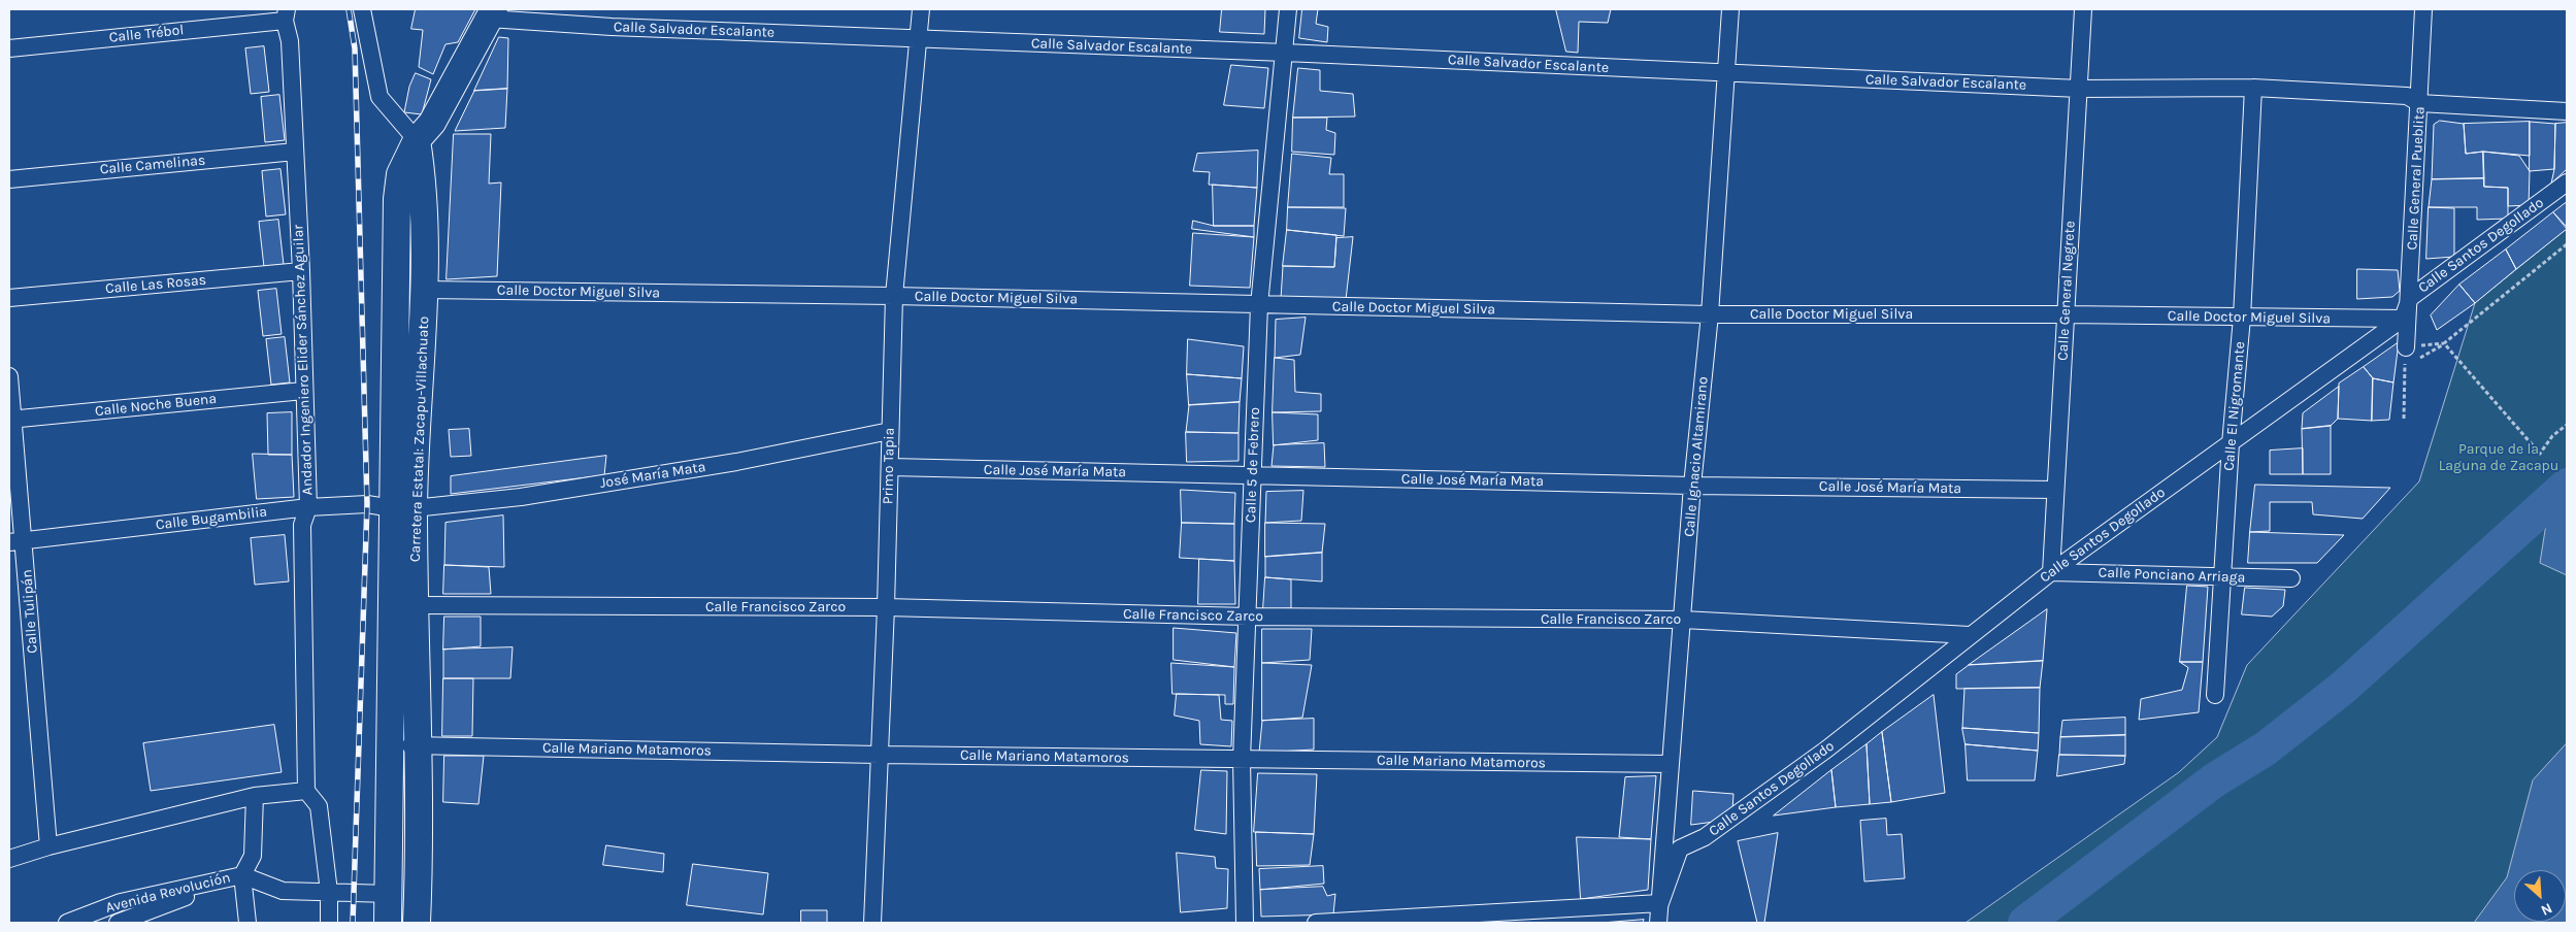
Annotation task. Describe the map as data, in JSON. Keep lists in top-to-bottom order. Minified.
{"streets":{"main road":["Carretera Estatal: Zacapu-Villachuato"],"street":["Calle Salvador Escalante","Calle Trébol","Calle Camelinas","Calle General Pueblita","Calle Santos Degollado","Calle Las Rosas","Calle General Negrete","Calle Doctor Miguel Silva","Andador Ingeniero Elider Sánchez Aguilar","Calle Noche Buena","Calle El Nigromante","Calle Ignacio Altamirano","Calle 5 de Febrero","Primo Tapia","Calle José María Mata","José María Mata","Calle Bugambilia","Calle Ponciano Arriaga","Calle Francisco Zarco","Calle Tulipán","Calle Mariano Matamoros","Avenida Revolución"]},"crossings":[["Calle Salvador Escalante","Calle General Pueblita"],["Calle Salvador Escalante","Calle General Negrete"],["Calle Salvador Escalante","Calle El Nigromante"],["Calle Salvador Escalante","Calle Ignacio Altamirano"],["Calle Salvador Escalante","Calle 5 de Febrero"],["Calle Salvador Escalante","Primo Tapia"],["Calle Trébol","Andador Ingeniero Elider Sánchez Aguilar"],["Calle Camelinas","Andador Ingeniero Elider Sánchez Aguilar"],["Calle General Pueblita","Calle Santos Degollado"],["Calle Santos Degollado","Calle General Negrete"],["Calle Santos Degollado","Calle Doctor Miguel Silva"],["Calle Santos Degollado","Calle El Nigromante"],["Calle Santos Degollado","Calle Ponciano Arriaga"],["Calle Santos Degollado","Calle Francisco Zarco"],["Calle Las Rosas","Andador Ingeniero Elider Sánchez Aguilar"],["Calle General Negrete","Calle Doctor Miguel Silva"],["Calle General Negrete","Calle José María Mata"],["Calle General Negrete","Calle Ponciano Arriaga"],["Calle Doctor Miguel Silva","Calle El Nigromante"],["Calle Doctor Miguel Silva","Carretera Estatal: Zacapu-Villachuato"],["Calle Doctor Miguel Silva","Calle Ignacio Altamirano"],["Calle Doctor Miguel Silva","Calle 5 de Febrero"],["Calle Doctor Miguel Silva","Primo Tapia"],["Andador Ingeniero Elider Sánchez Aguilar","Calle Noche Buena"],["Andador Ingeniero Elider Sánchez Aguilar","Calle Bugambilia"],["Calle Noche Buena","Calle Tulipán"],["Calle El Nigromante","Calle Ponciano Arriaga"],["Carretera Estatal: Zacapu-Villachuato","José María Mata"],["Carretera Estatal: Zacapu-Villachuato","Calle Bugambilia"],["Carretera Estatal: Zacapu-Villachuato","Calle Francisco Zarco"],["Carretera Estatal: Zacapu-Villachuato","Calle Mariano Matamoros"],["Calle Ignacio Altamirano","Calle José María Mata"],["Calle Ignacio Altamirano","Calle Francisco Zarco"],["Calle Ignacio Altamirano","Calle Mariano Matamoros"],["Calle 5 de Febrero","Calle José María Mata"],["Calle 5 de Febrero","Calle Francisco Zarco"],["Calle 5 de Febrero","Calle Mariano Matamoros"],["Primo Tapia","Calle José María Mata"],["Primo Tapia","José María Mata"],["Primo Tapia","Calle Francisco Zarco"],["Primo Tapia","Calle Mariano Matamoros"],["José María Mata","Calle Bugambilia"],["Calle Bugambilia","Calle Tulipán"]],"parks":["Parque de la Laguna de Zacapu"],"north":"bottom right"}
